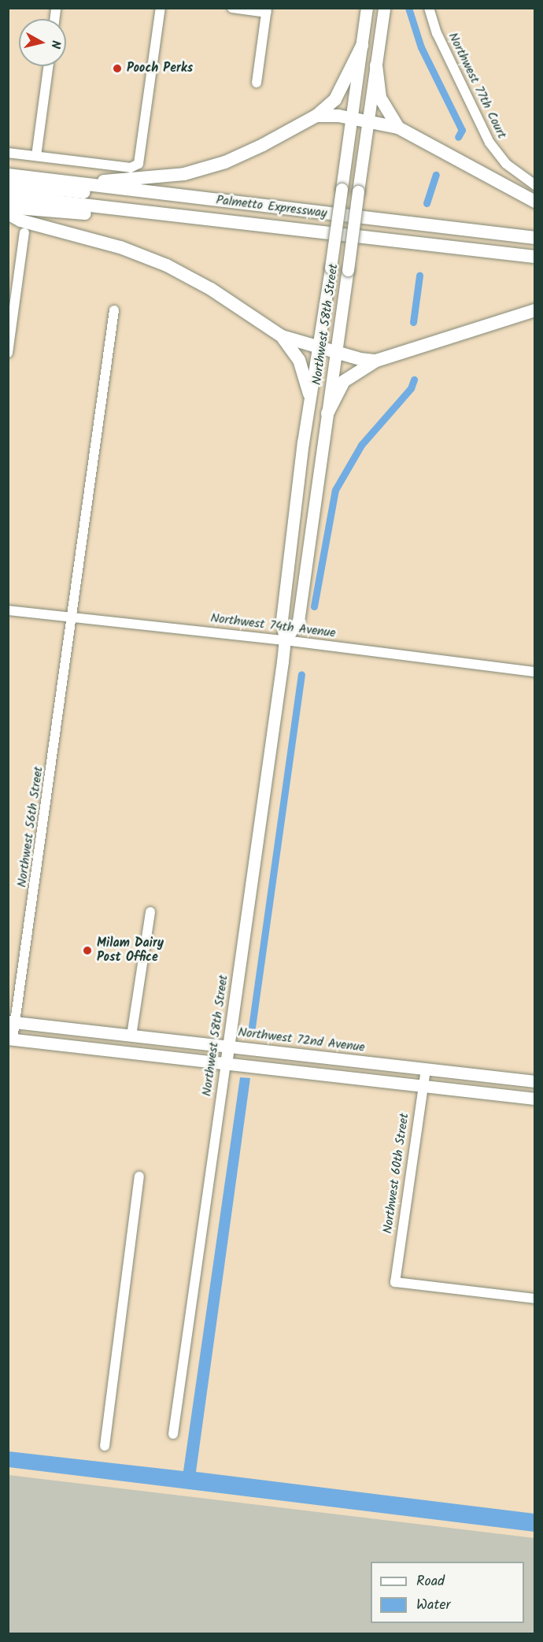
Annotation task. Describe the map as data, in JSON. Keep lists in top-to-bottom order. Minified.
{"streets":{"highway":["Palmetto Expressway"],"main road":["Northwest 58th Street","Northwest 72nd Avenue"],"street":["Northwest 77th Court","Northwest 74th Avenue","Northwest 56th Street","Northwest 60th Street"]},"crossings":[["Northwest 58th Street","Northwest 74th Avenue"],["Northwest 58th Street","Northwest 72nd Avenue"],["Northwest 74th Avenue","Northwest 56th Street"],["Northwest 56th Street","Northwest 72nd Avenue"],["Northwest 72nd Avenue","Northwest 60th Street"]],"places":["Pooch Perks","Milam Dairy Post Office"],"legend":["Road","Water"],"north":"right"}
